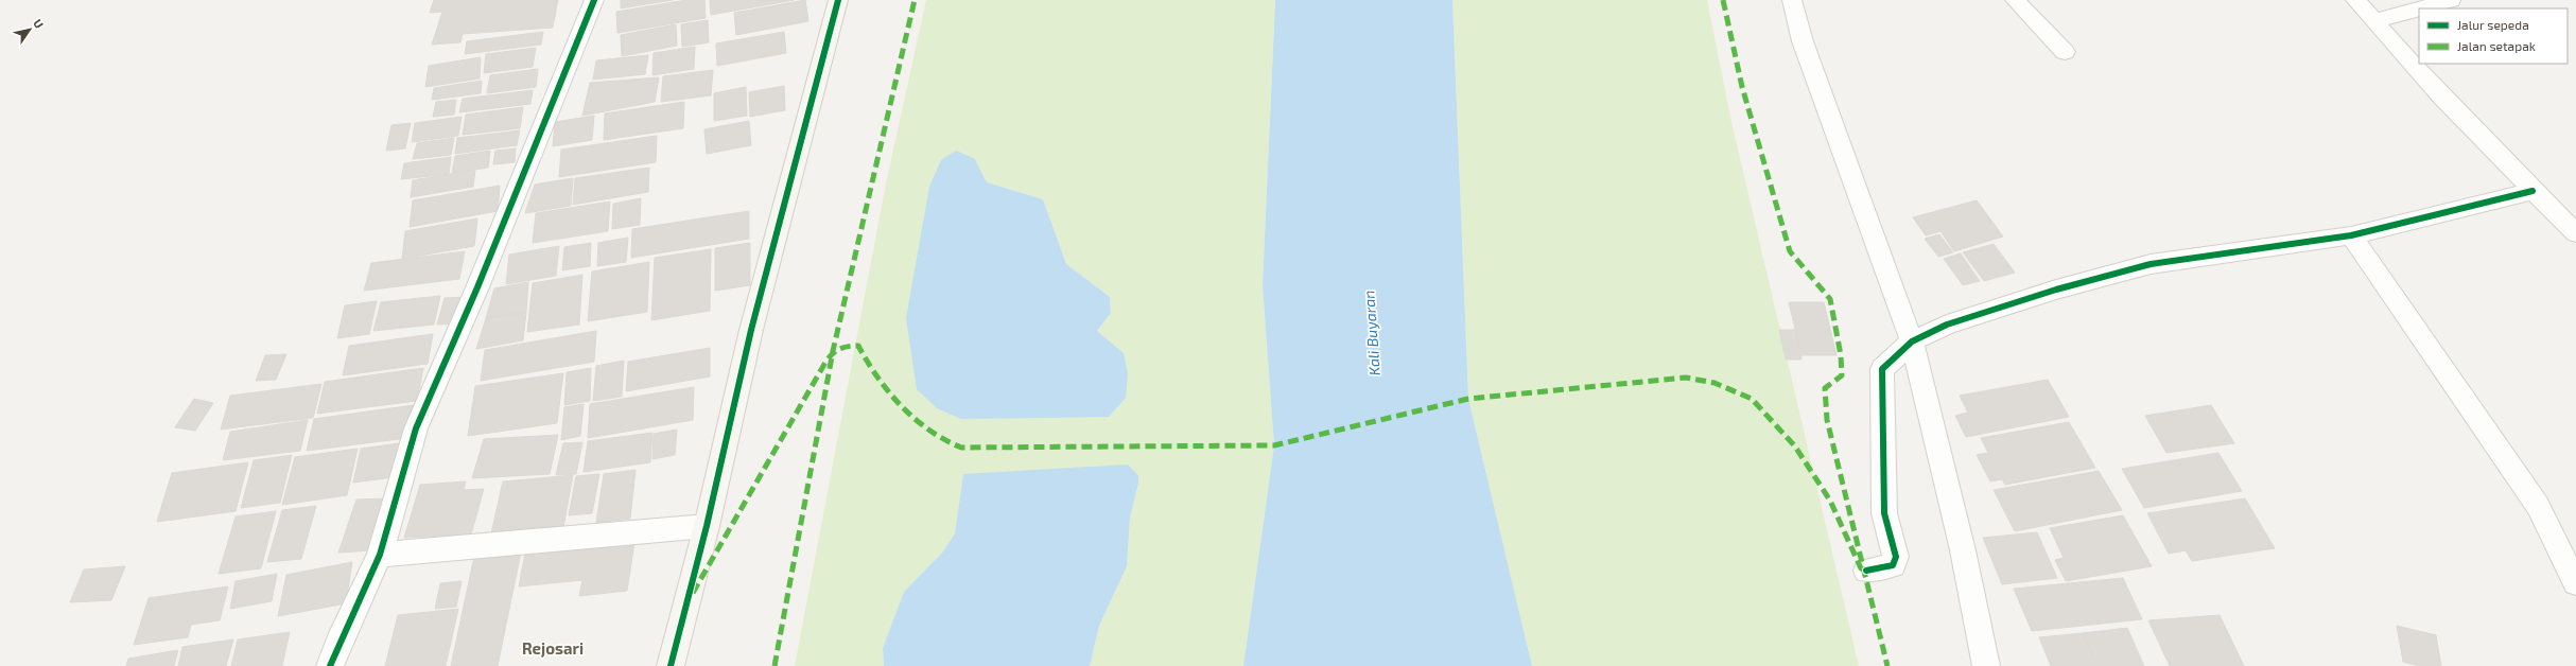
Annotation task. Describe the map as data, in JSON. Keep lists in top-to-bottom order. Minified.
{"districts":["Rejosari"],"water":["Kali Buyaran"],"legend":["Jalur sepeda","Jalan setapak"],"north":"top right"}
